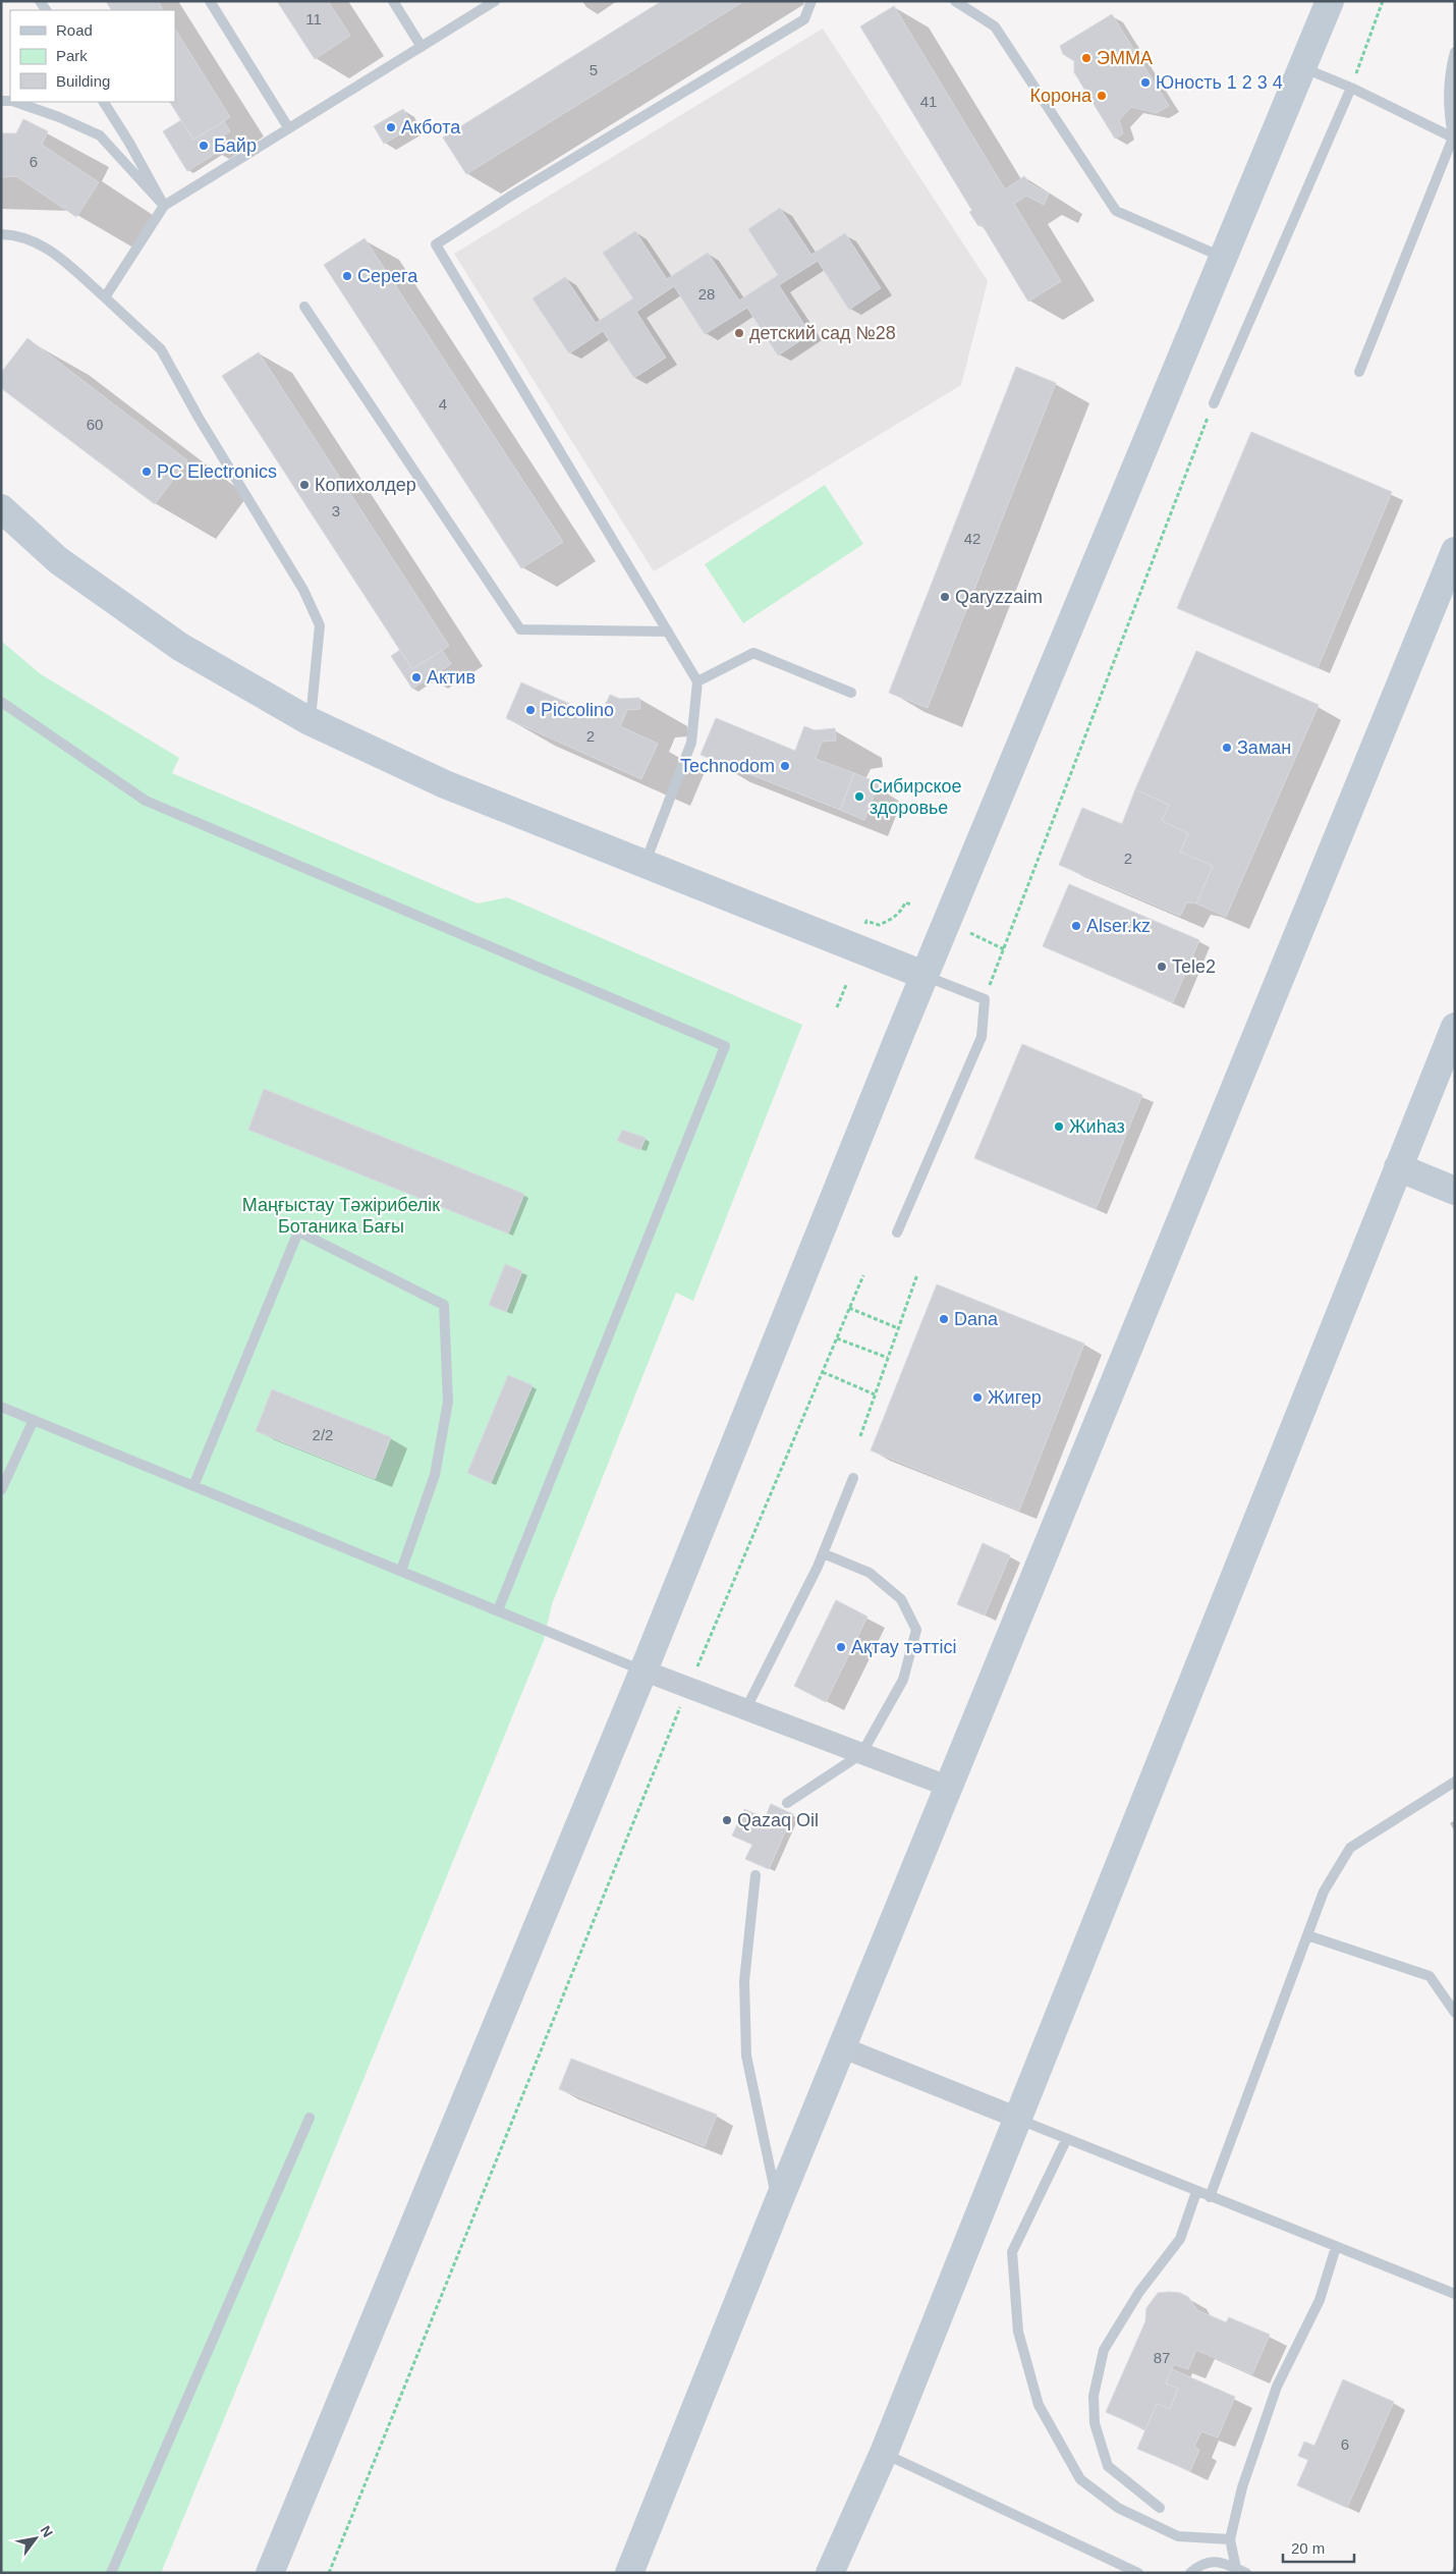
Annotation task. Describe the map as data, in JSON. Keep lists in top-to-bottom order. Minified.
{"parks":["Маңғыстау Тәжірибелік Ботаника Бағы"],"places":["ЭММА","Юность 1 2 3 4","Корона","Акбота","Байр","Cерега","детский сад №28","PC Electronics","Копихолдер","Qaryzzaim","Актив","Piccolino","Заман","Technodom","Сибирское здоровье","Alser.kz","Tele2","Жиhаз","Dana","Жигер","Ақтау тәттісі","Qazaq Oil"],"house_numbers":["11","5","41","6","28","4","60","3","42","2","2","2/2","87","6"],"legend":["Road","Park","Building"],"scale_bar":"20 m","north":"top right"}
